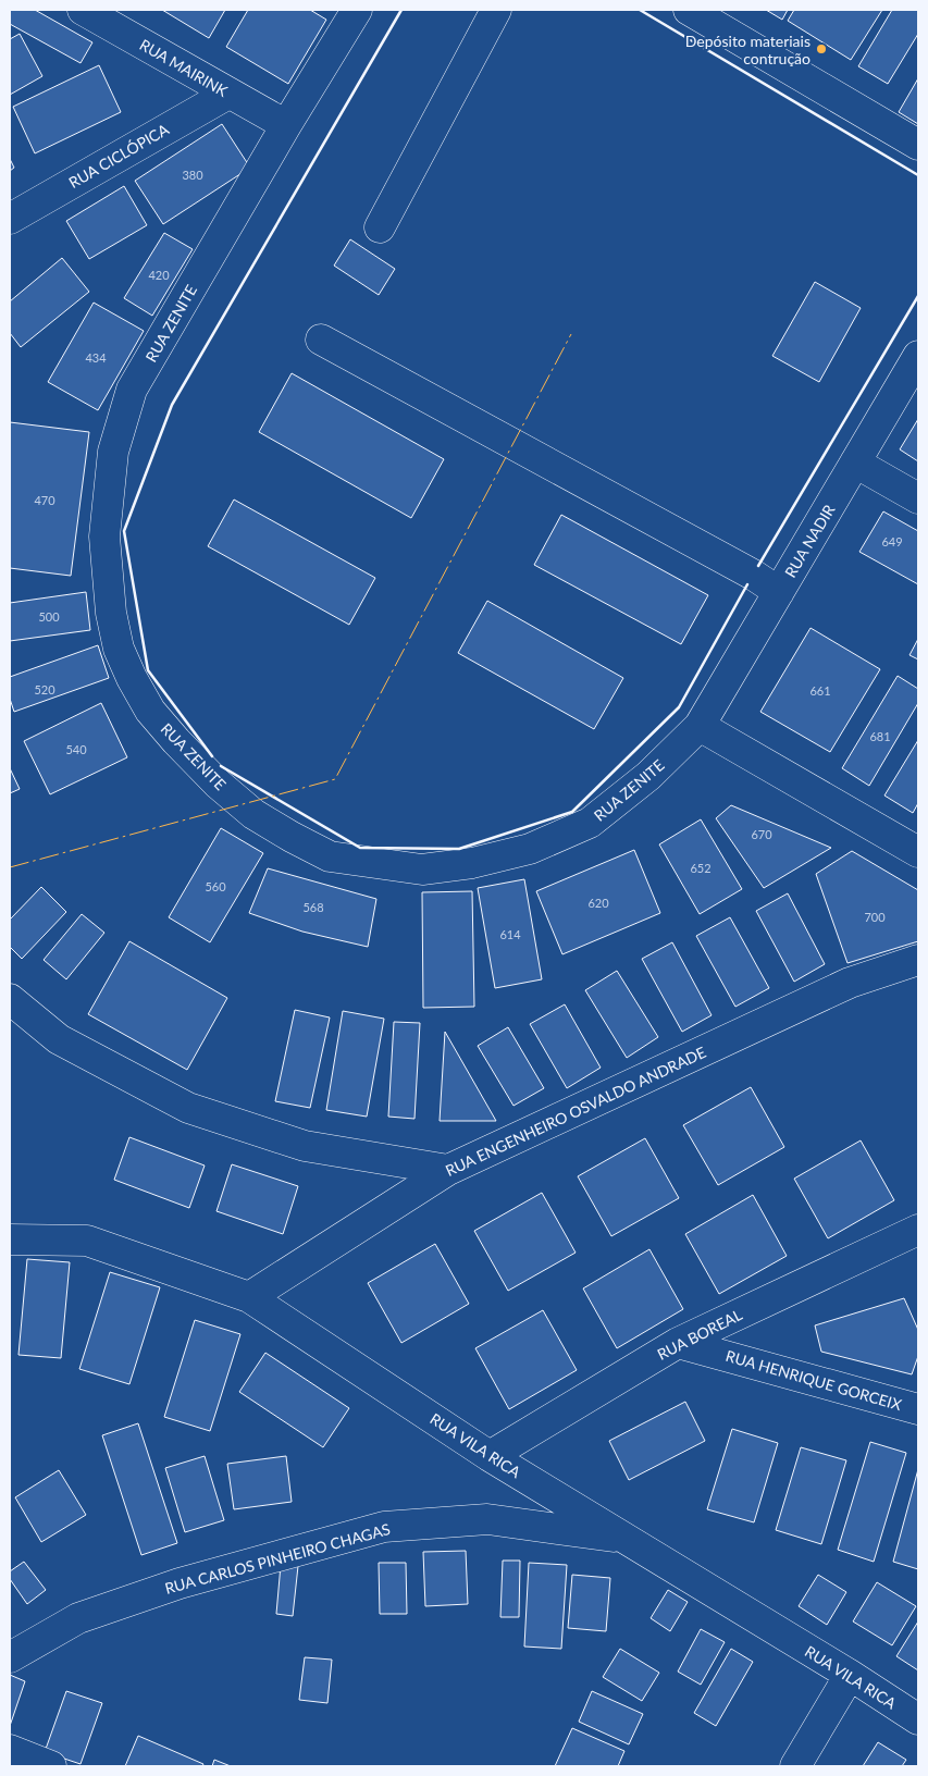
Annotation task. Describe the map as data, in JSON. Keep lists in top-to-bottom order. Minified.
{"streets":{"street":["RUA MAIRINK","RUA CICLÓPICA","RUA ZENITE","RUA NADIR","RUA ENGENHEIRO OSVALDO ANDRADE","RUA BOREAL","RUA HENRIQUE GORCEIX","RUA VILA RICA","RUA CARLOS PINHEIRO CHAGAS"]},"crossings":[["RUA MAIRINK","RUA CICLÓPICA"],["RUA MAIRINK","RUA ZENITE"],["RUA ZENITE","RUA NADIR"],["RUA ENGENHEIRO OSVALDO ANDRADE","RUA VILA RICA"],["RUA BOREAL","RUA HENRIQUE GORCEIX"],["RUA BOREAL","RUA VILA RICA"],["RUA VILA RICA","RUA CARLOS PINHEIRO CHAGAS"]],"places":["Depósito materiais contrução"],"house_numbers":["380","420","434","470","649","500","520","661","681","540","670","652","560","620","568","700","614"]}
